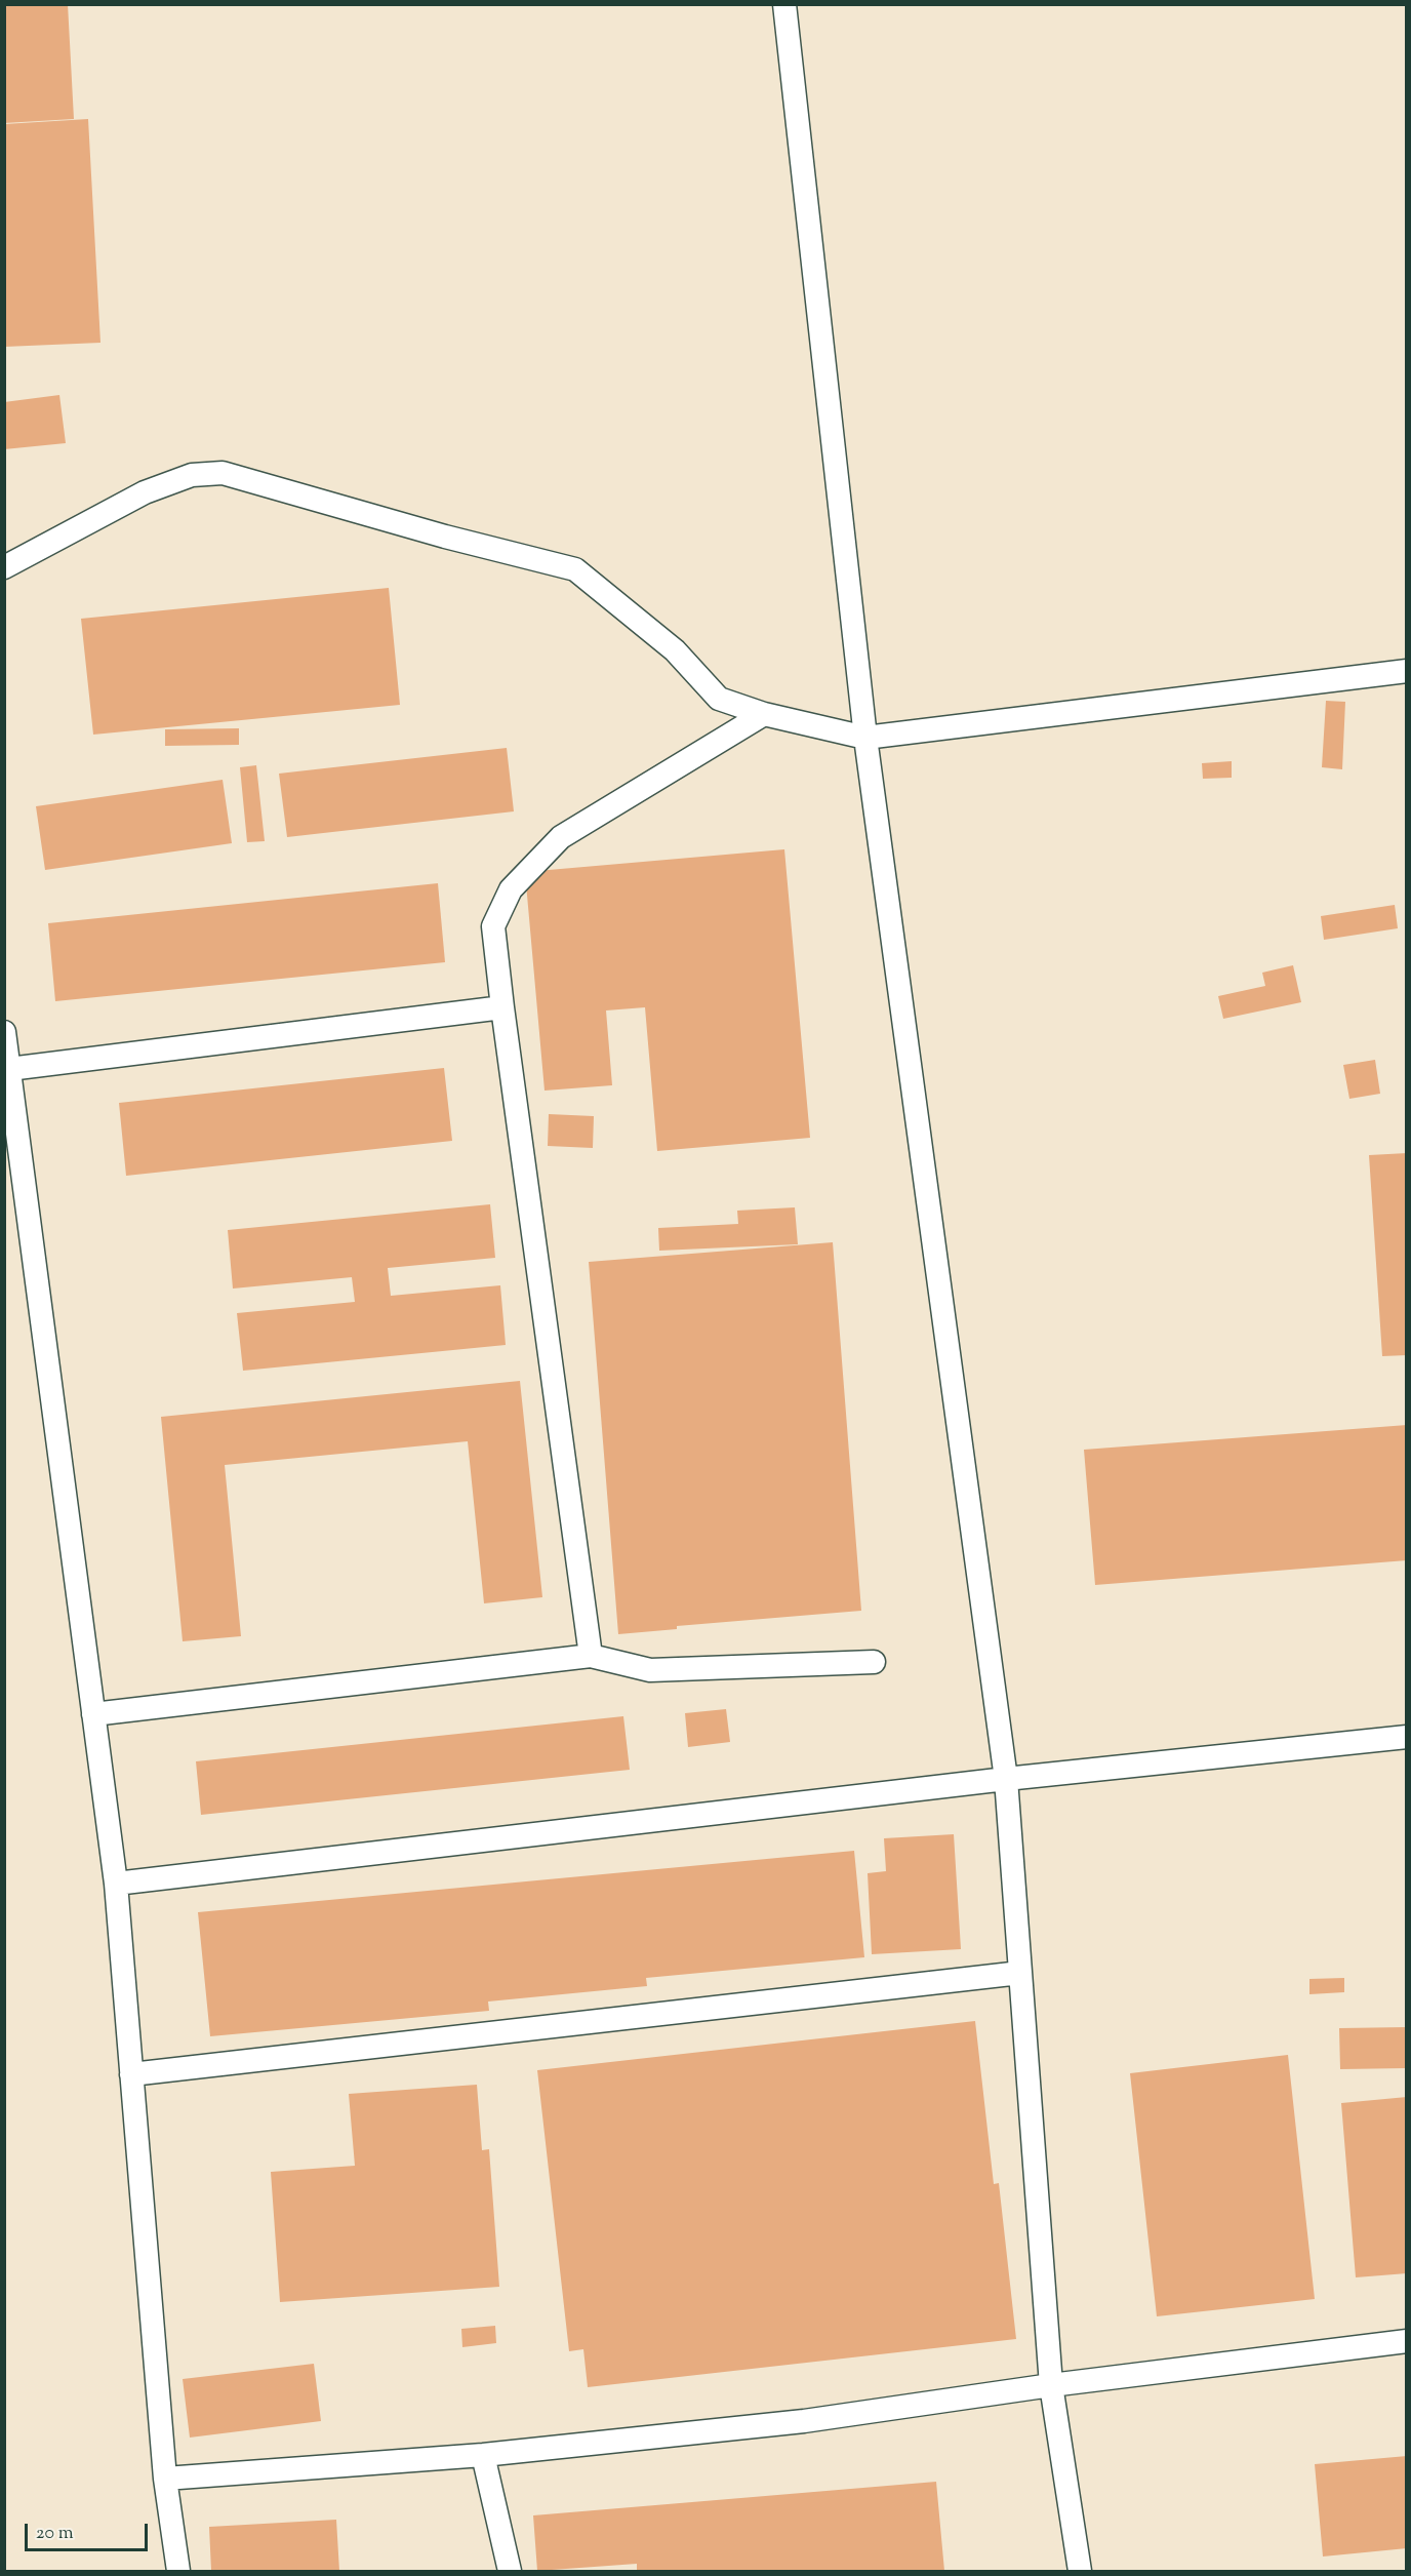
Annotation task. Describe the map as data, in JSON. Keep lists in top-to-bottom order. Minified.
{"scale_bar":"20 m"}
